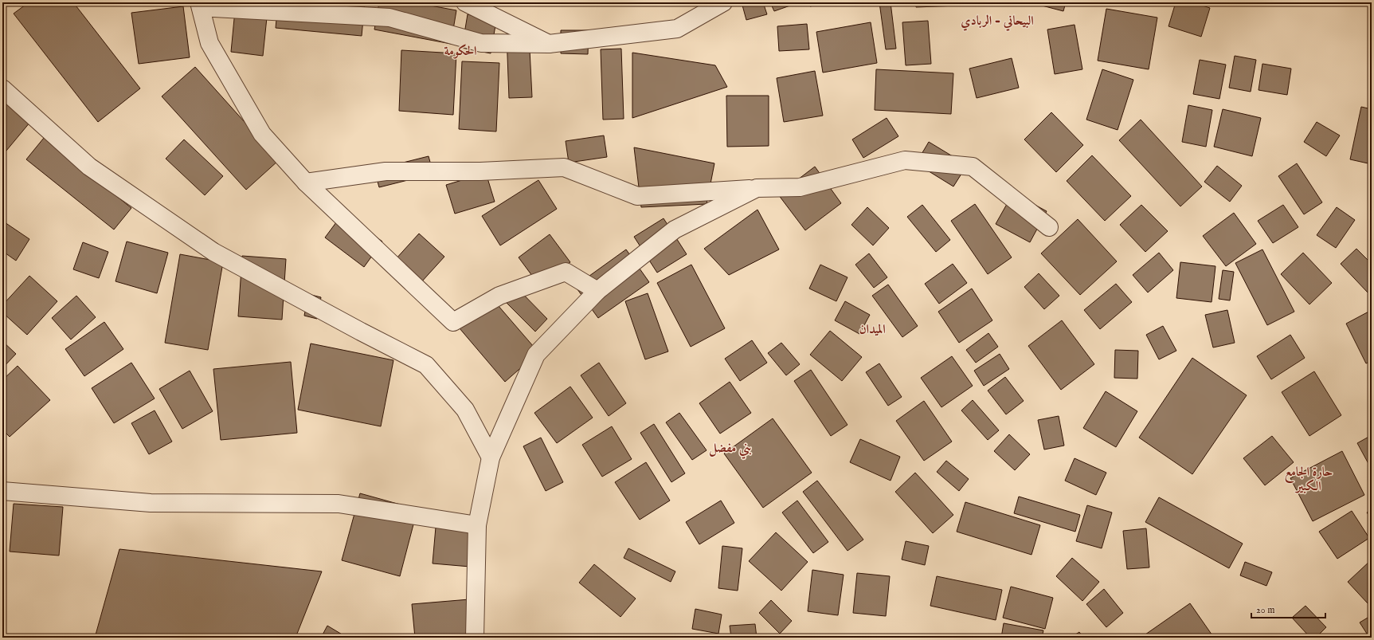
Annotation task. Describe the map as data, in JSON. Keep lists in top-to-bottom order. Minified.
{"districts":["البيحاني - الربادي","الحكومة","الميدان","بني مفضل","حارة الجامع الكبير"],"scale_bar":"20 m"}
